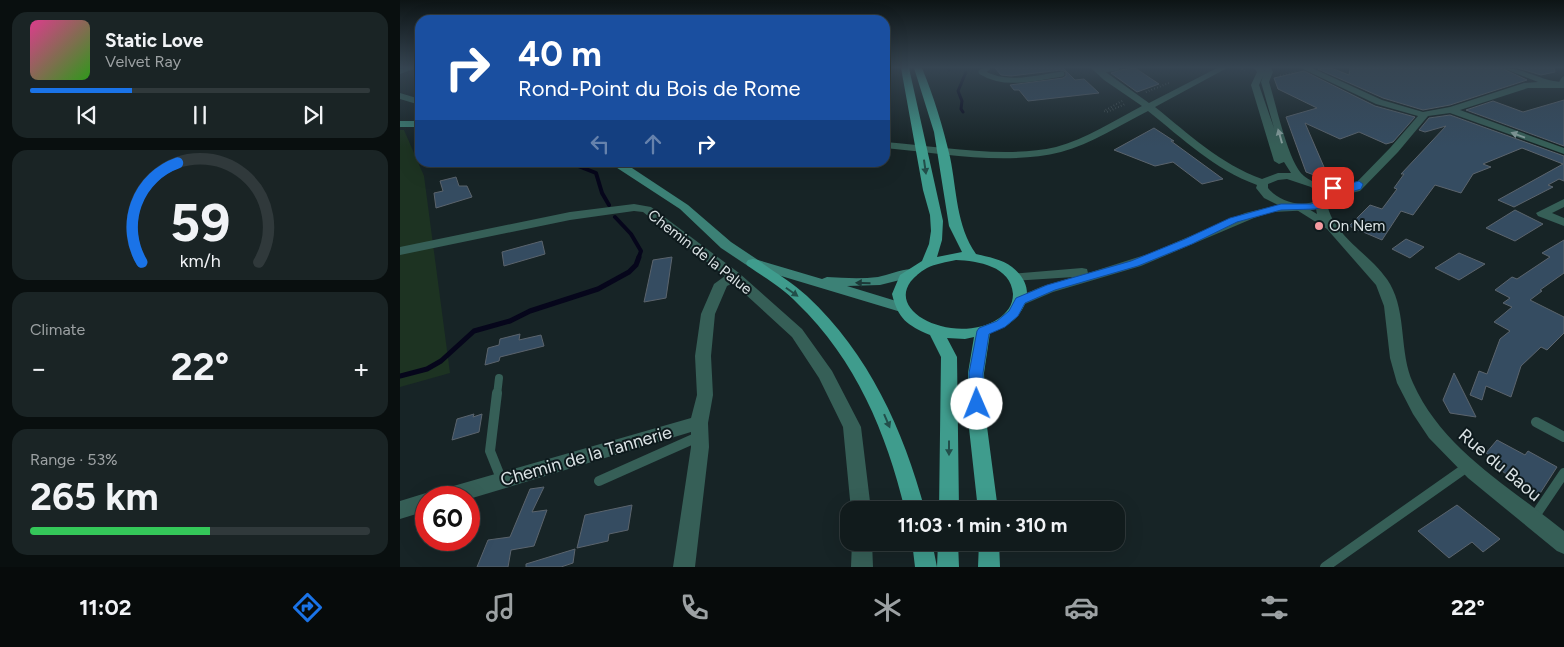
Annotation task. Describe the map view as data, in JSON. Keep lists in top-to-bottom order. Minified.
{"streets":{"street":["Chemin de la Palue","Chemin de la Tannerie","Rue du Baou"]},"places":["On Nem"],"page":{"turn":["40 m","Rond-Point du Bois de Rome"],"song":["Static Love","Velvet Ray"],"tile":["Climate",["Range · 53%","265 km"]],"heat":["−","22°","+"],"limit":"60","trip":"11:03 · 1 min · 310 m","tabs":["11:02","22°"],"gauge":["59","km/h"]}}
